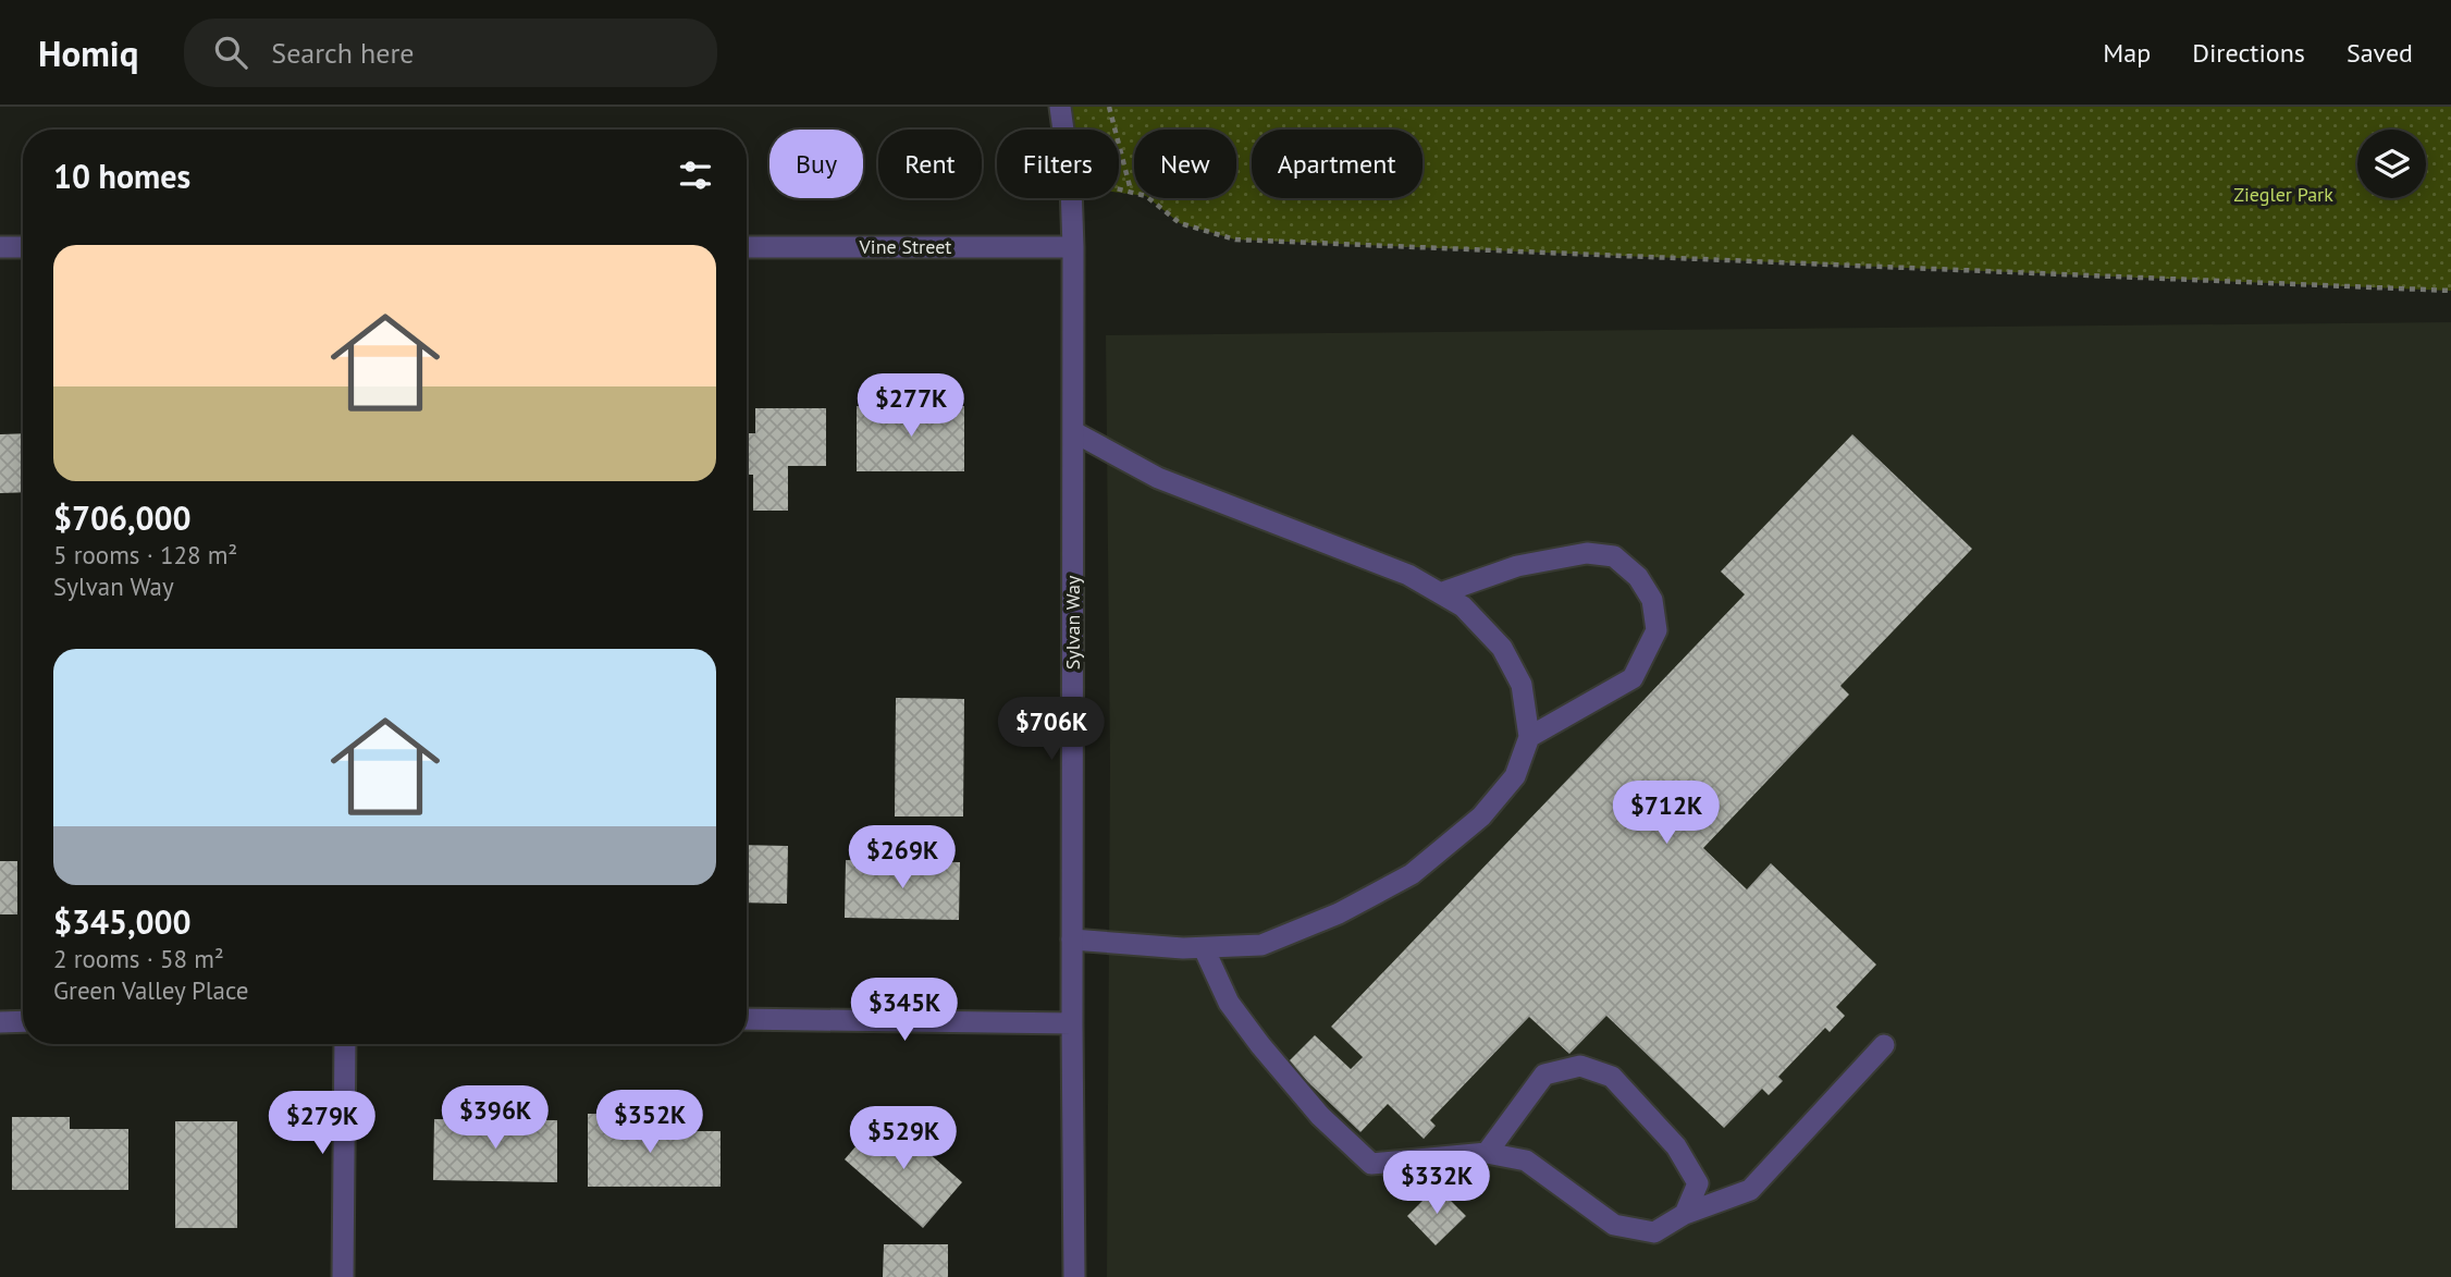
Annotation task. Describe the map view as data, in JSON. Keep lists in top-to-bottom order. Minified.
{"streets":{"street":["Vine Street","Sylvan Way"]},"crossings":[["Vine Street","Sylvan Way"]],"parks":["Ziegler Park"],"page":{"header":"Homiq","search":"Search here","nav":["Map","Directions","Saved"],"chip":["Buy","Rent","Filters","New","Apartment"],"heading":"10 homes","list":[{"name":"$706,000","note":"5 rooms · 128 m² · Sylvan Way"},{"name":"$345,000","note":"2 rooms · 58 m² · Green Valley Place"}],"price":["$277K","$706K","$712K","$269K","$345K","$396K","$352K","$279K","$529K","$332K"]}}
